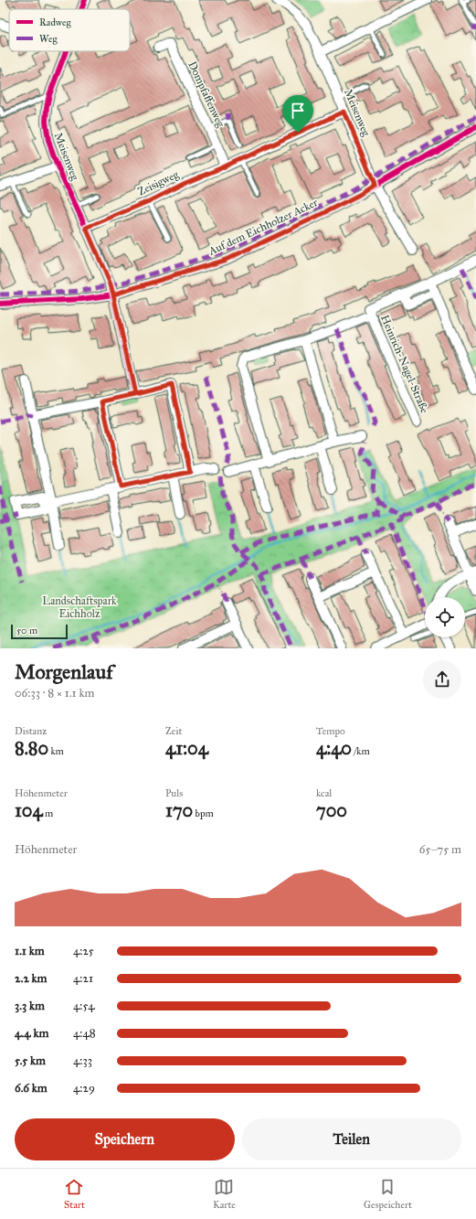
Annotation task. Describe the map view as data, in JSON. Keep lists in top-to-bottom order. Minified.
{"streets":{"street":["Dompfaffenweg","Meisenweg","Zeisigweg","Auf dem Eichholzer Acker","Heinrich-Nagel-Straße"]},"crossings":[["Dompfaffenweg","Zeisigweg"],["Meisenweg","Zeisigweg"],["Meisenweg","Auf dem Eichholzer Acker"]],"parks":["Landschaftspark Eichholz"],"legend":["Radweg","Weg"],"scale_bar":"50 m","page":{"scale":"50 m","heading":["Morgenlauf","06:33 · 8 × 1.1 km"],"stats":[["Distanz","8.80 km"],["Zeit","41:04"],["Tempo","4:40 /km"],["Höhenmeter","104 m"],["Puls","170 bpm"],["kcal","700"]],"chart":["Höhenmeter","65–75 m"],"list":[{"name":"1.1 km","note":"4:25"},{"name":"2.2 km","note":"4:21"},{"name":"3.3 km","note":"4:54"},{"name":"4.4 km","note":"4:48"},{"name":"5.5 km","note":"4:33"},{"name":"6.6 km","note":"4:29"}],"buttons":["Speichern","Teilen"],"tabs":["Start","Karte","Gespeichert"]}}
